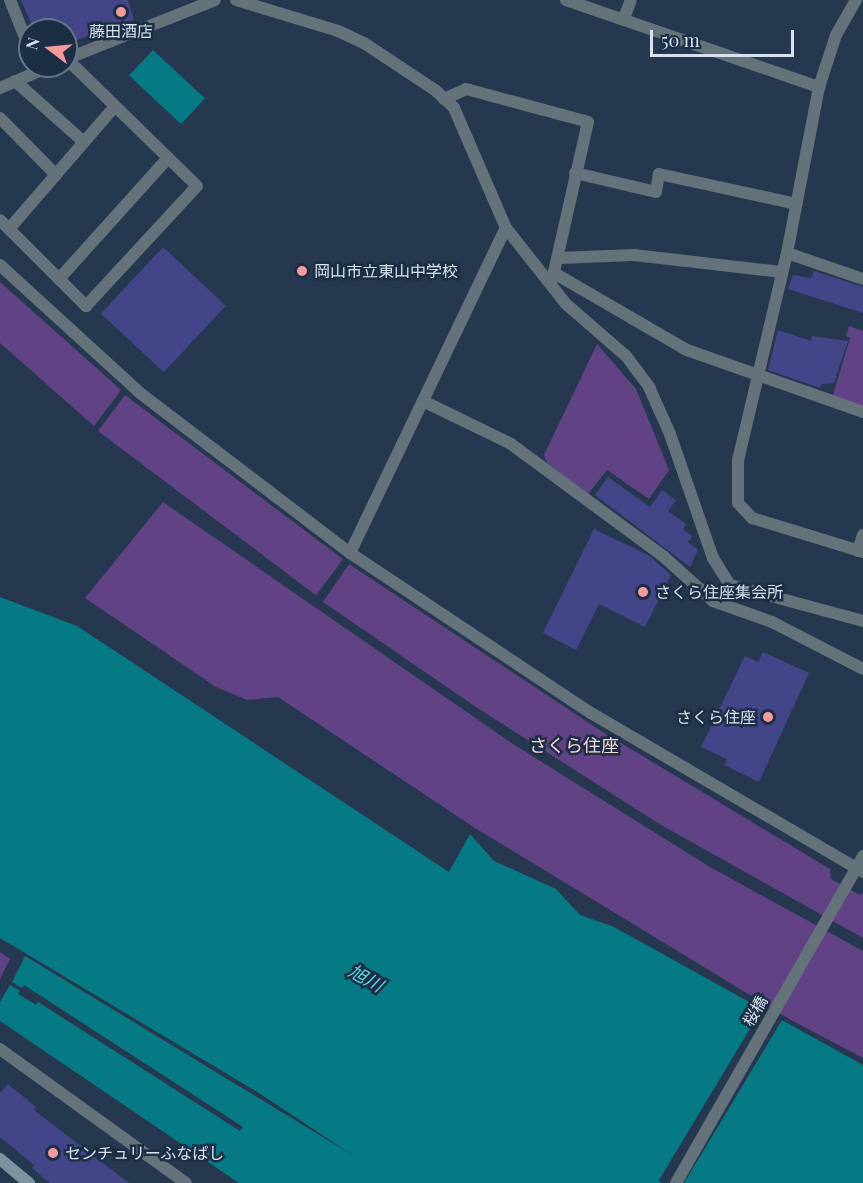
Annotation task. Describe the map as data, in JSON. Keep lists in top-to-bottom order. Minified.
{"streets":{"street":["桜橋"]},"districts":["さくら住座"],"water":["旭川"],"places":["藤田酒店","岡山市立東山中学校","さくら住座集会所","さくら住座","センチュリーふなばし"],"scale_bar":"50 m","north":"left"}
